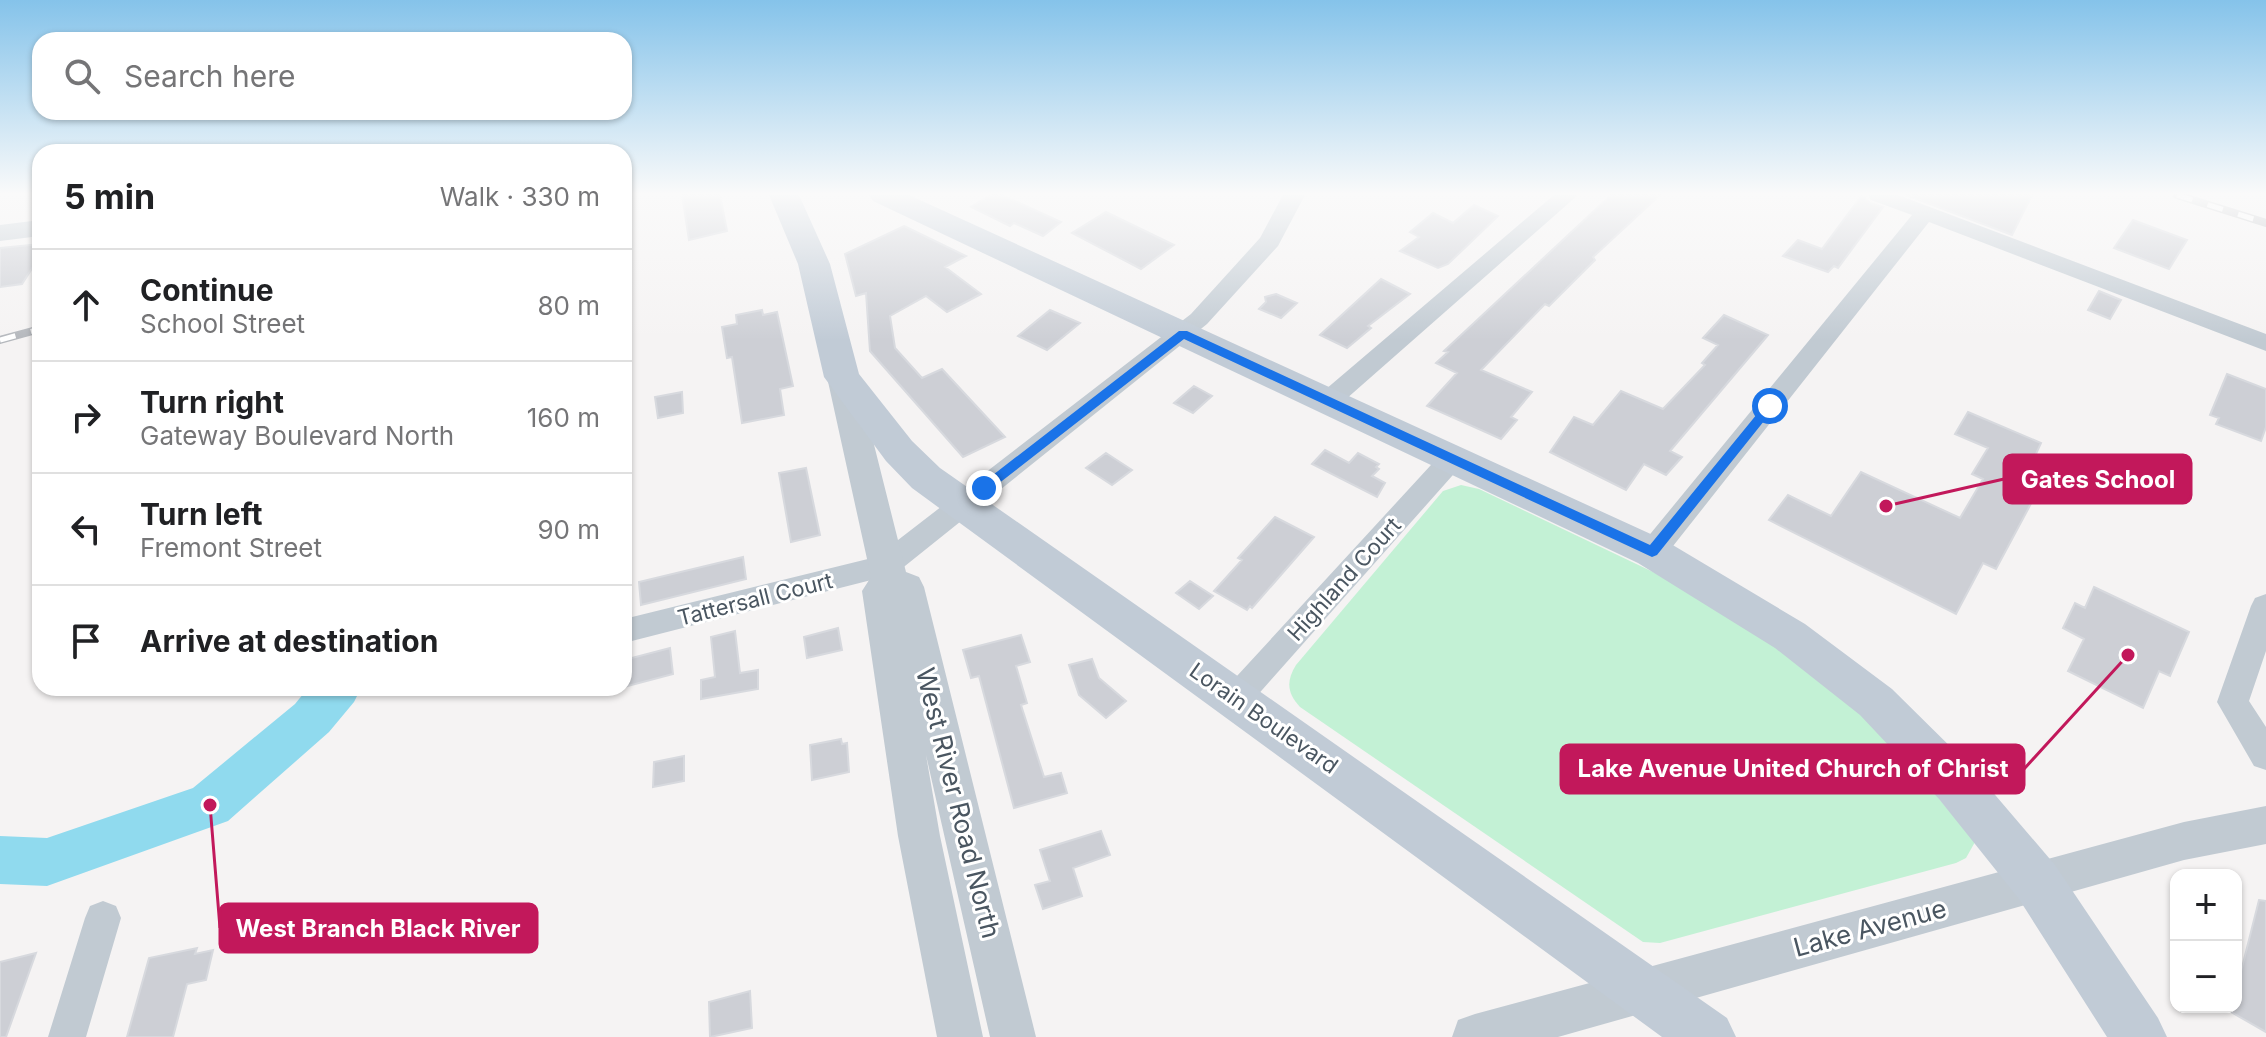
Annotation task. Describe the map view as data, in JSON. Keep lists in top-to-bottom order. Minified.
{"streets":{"main road":["Lorain Boulevard","West River Road North"],"street":["Highland Court","Tattersall Court","Lake Avenue"]},"crossings":[["Highland Court","Lorain Boulevard"],["Tattersall Court","West River Road North"],["Lorain Boulevard","West River Road North"],["Lorain Boulevard","Lake Avenue"]],"places":["Gates School","Lake Avenue United Church of Christ","West Branch Black River"],"page":{"search":"Search here","heading":["5 min","Walk · 330 m"],"list":[["Continue","School Street","80 m"],["Turn right","Gateway Boulevard North","160 m"],["Turn left","Fremont Street","90 m"],"Arrive at destination"],"map_buttons":["+","−"]}}
